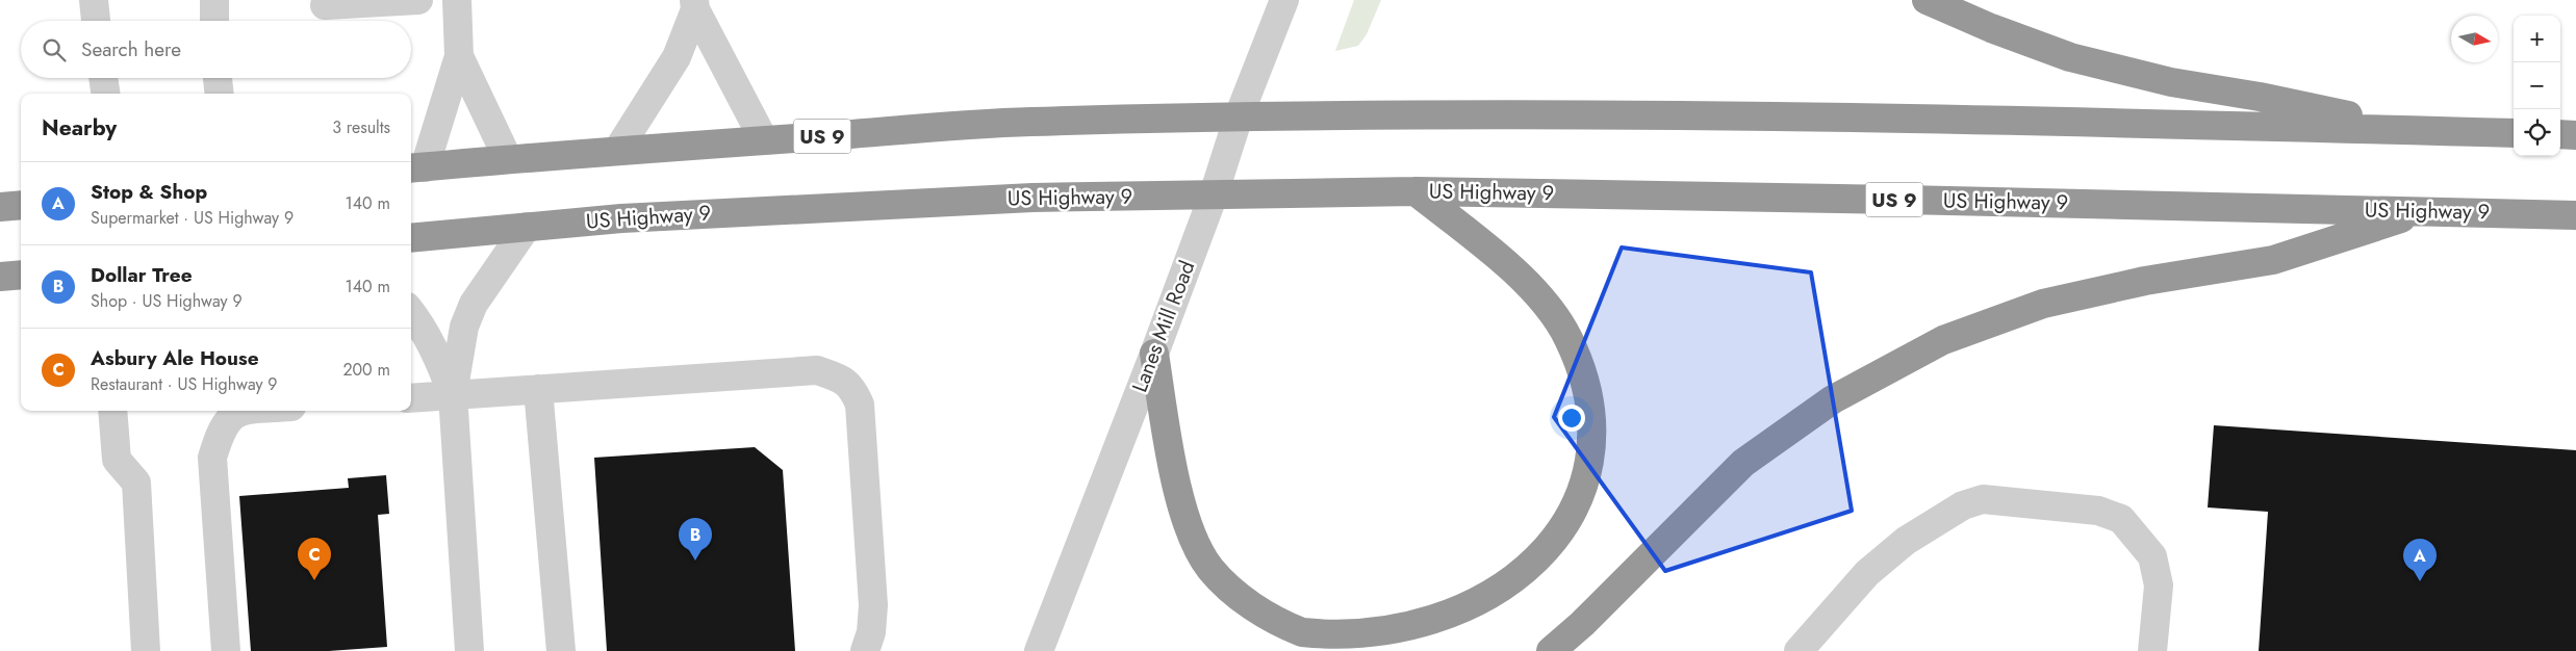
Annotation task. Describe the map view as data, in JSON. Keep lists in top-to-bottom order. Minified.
{"streets":{"highway":["US 9","US Highway 9"],"street":["Lanes Mill Road"]},"crossings":[["US 9","Lanes Mill Road"],["US Highway 9","Lanes Mill Road"]],"north":"right","page":{"map_buttons":["+","−"],"search":"Search here","heading":["Nearby","3 results"],"list":[{"mark":"A","name":"Stop & Shop","note":"Supermarket · US Highway 9","value":"140 m"},{"mark":"B","name":"Dollar Tree","note":"Shop · US Highway 9","value":"140 m"},{"mark":"C","name":"Asbury Ale House","note":"Restaurant · US Highway 9","value":"200 m"}],"pins":["B","C","A"]}}
